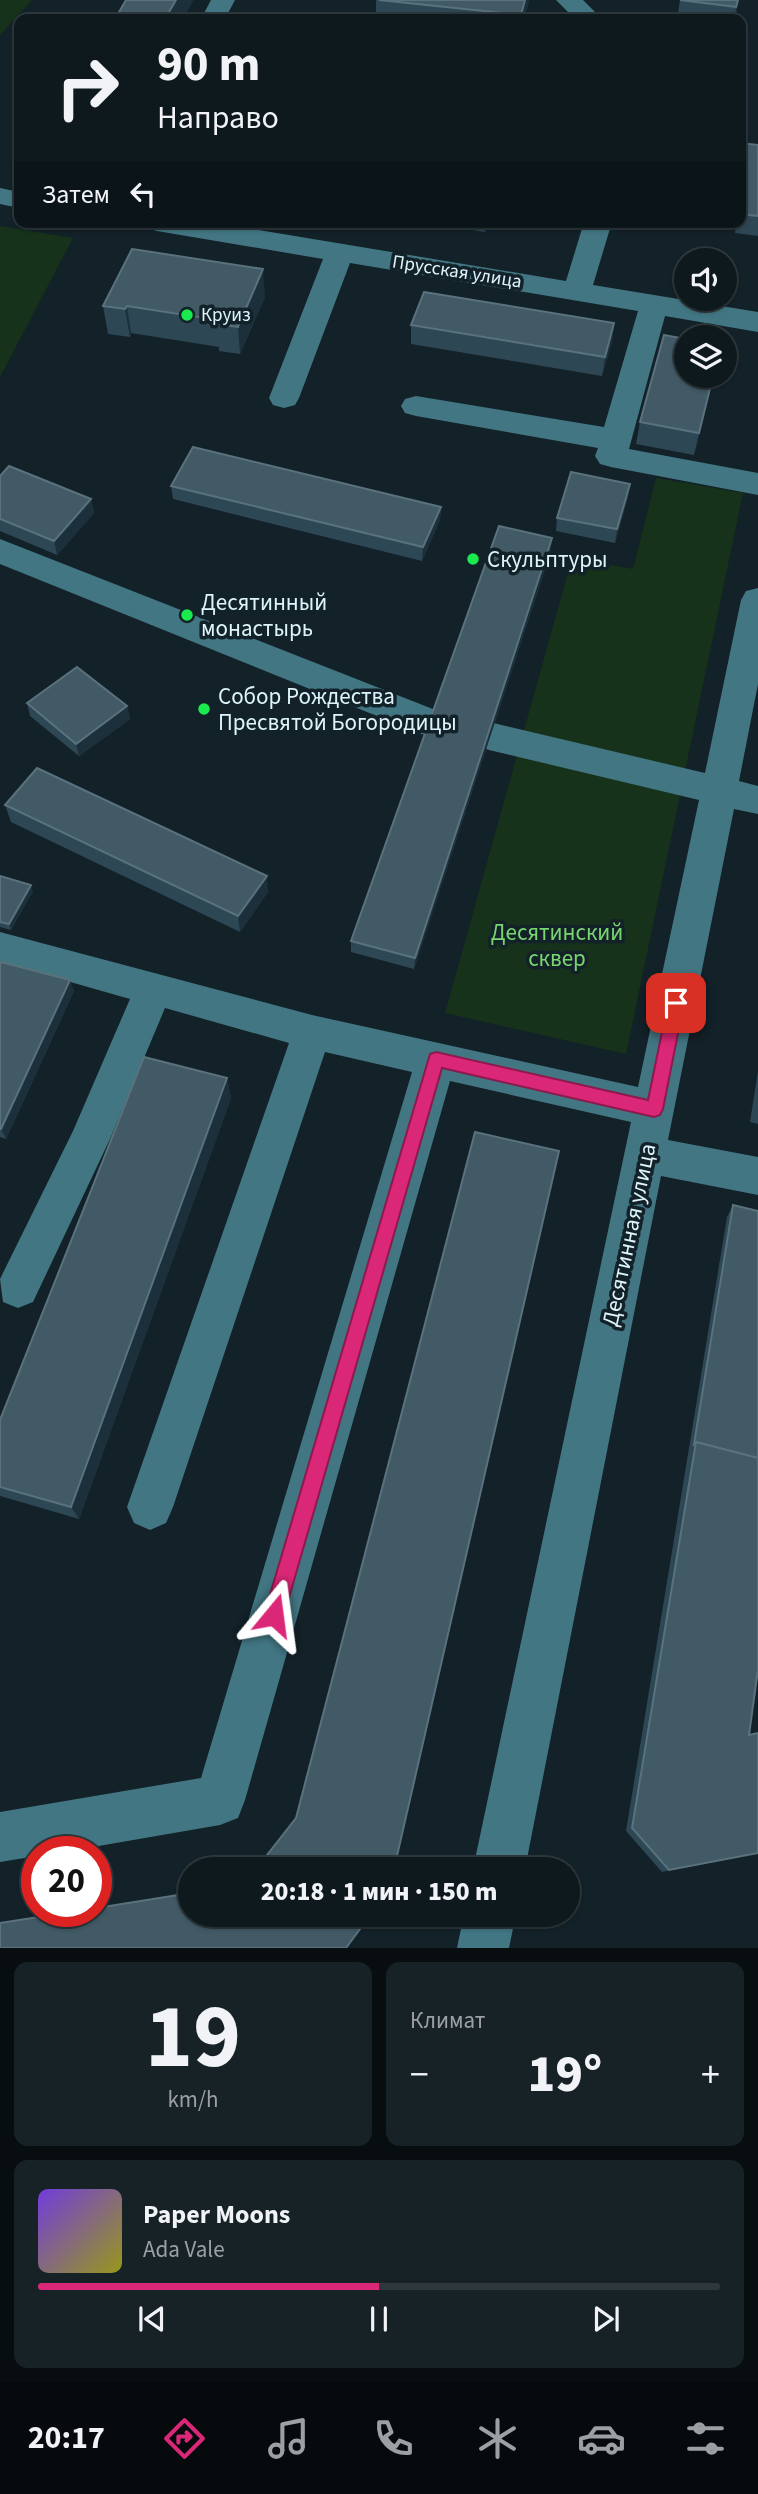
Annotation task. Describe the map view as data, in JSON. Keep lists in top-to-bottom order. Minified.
{"streets":{"street":["Прусская улица","Десятинная улица"]},"parks":["Десятинский сквер"],"places":["Круиз","Скульптуры","Десятинный монастырь","Собор Рождества Пресвятой Богородицы"],"page":{"turn":["90 m","Направо"],"then":"Затем","limit":"20","trip":"20:18 · 1 мин · 150 m","tile":[["19","km/h"],"Климат"],"heat":["−","19°","+"],"song":["Paper Moons","Ada Vale"],"tabs":"20:17"}}
